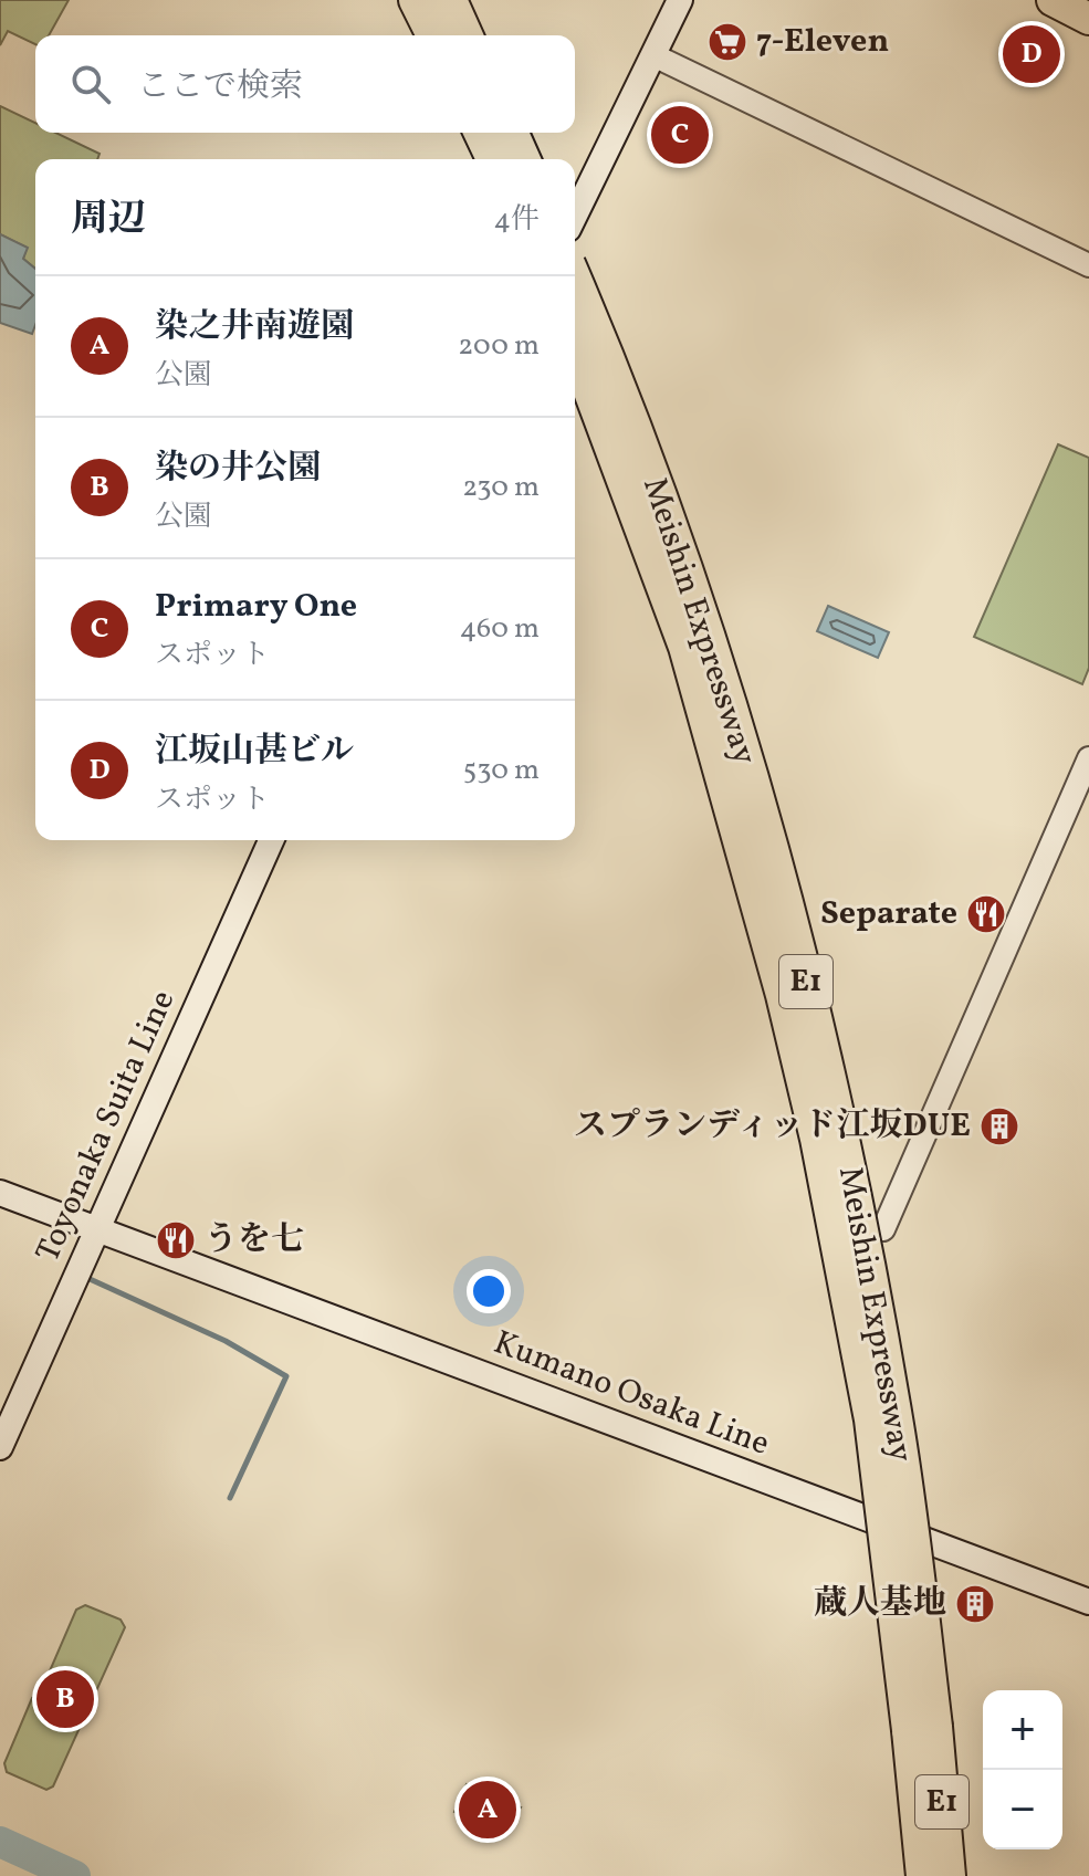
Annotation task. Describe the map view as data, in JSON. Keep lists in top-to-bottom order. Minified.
{"streets":{"highway":["Meishin Expressway","E1"],"main road":["Toyonaka Suita Line","Kumano Osaka Line"]},"crossings":[["Toyonaka Suita Line","Kumano Osaka Line"]],"places":{"supermarket":["7-Eleven"],"restaurant":["Separate","うを七"],"building":["スプランディッド江坂DUE","蔵人基地"]},"page":{"pins":["D","C","B","A"],"search":"ここで検索","heading":["周辺","4件"],"list":[{"mark":"A","name":"染之井南遊園","note":"公園","value":"200 m"},{"mark":"B","name":"染の井公園","note":"公園","value":"230 m"},{"mark":"C","name":"Primary One","note":"スポット","value":"460 m"},{"mark":"D","name":"江坂山甚ビル","note":"スポット","value":"530 m"}],"map_buttons":["+","−"]}}
